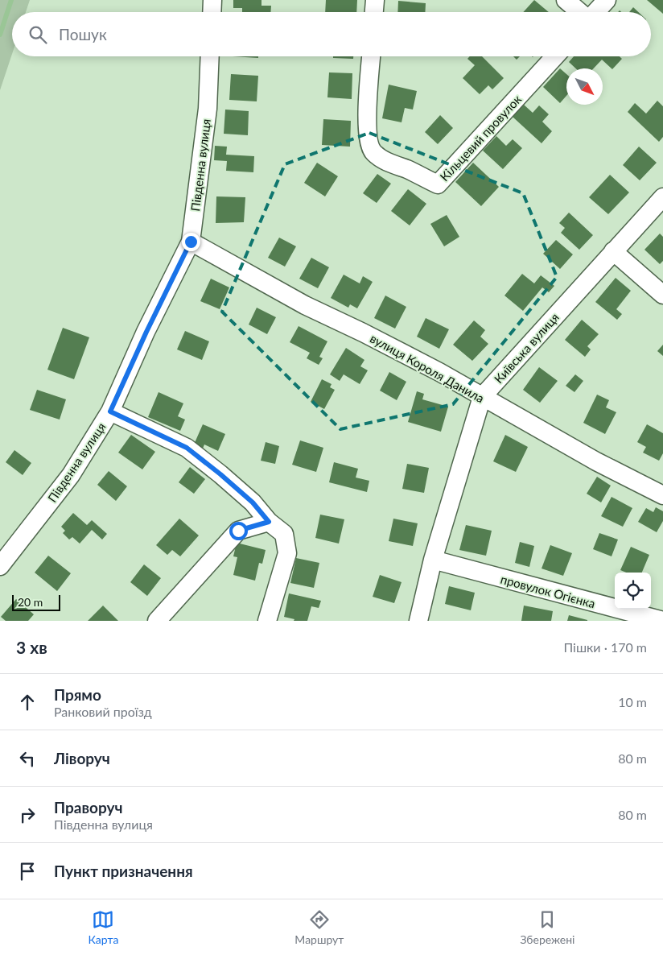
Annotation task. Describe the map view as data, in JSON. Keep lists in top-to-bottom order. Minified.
{"streets":{"street":["Кільцевий провулок","Південна вулиця","Київська вулиця","вулиця Короля Данила","провулок Огієнка"]},"crossings":[["Південна вулиця","вулиця Короля Данила"],["Київська вулиця","вулиця Короля Данила"],["Київська вулиця","провулок Огієнка"]],"scale_bar":"20 m","north":"bottom right","page":{"search":"Пошук","scale":"20 m","heading":["3 хв","Пішки · 170 m"],"list":[["Прямо","Ранковий проїзд","10 m"],["Ліворуч","80 m"],["Праворуч","Південна вулиця","80 m"],"Пункт призначення"],"nav":["Карта","Маршрут","Збережені"]}}
